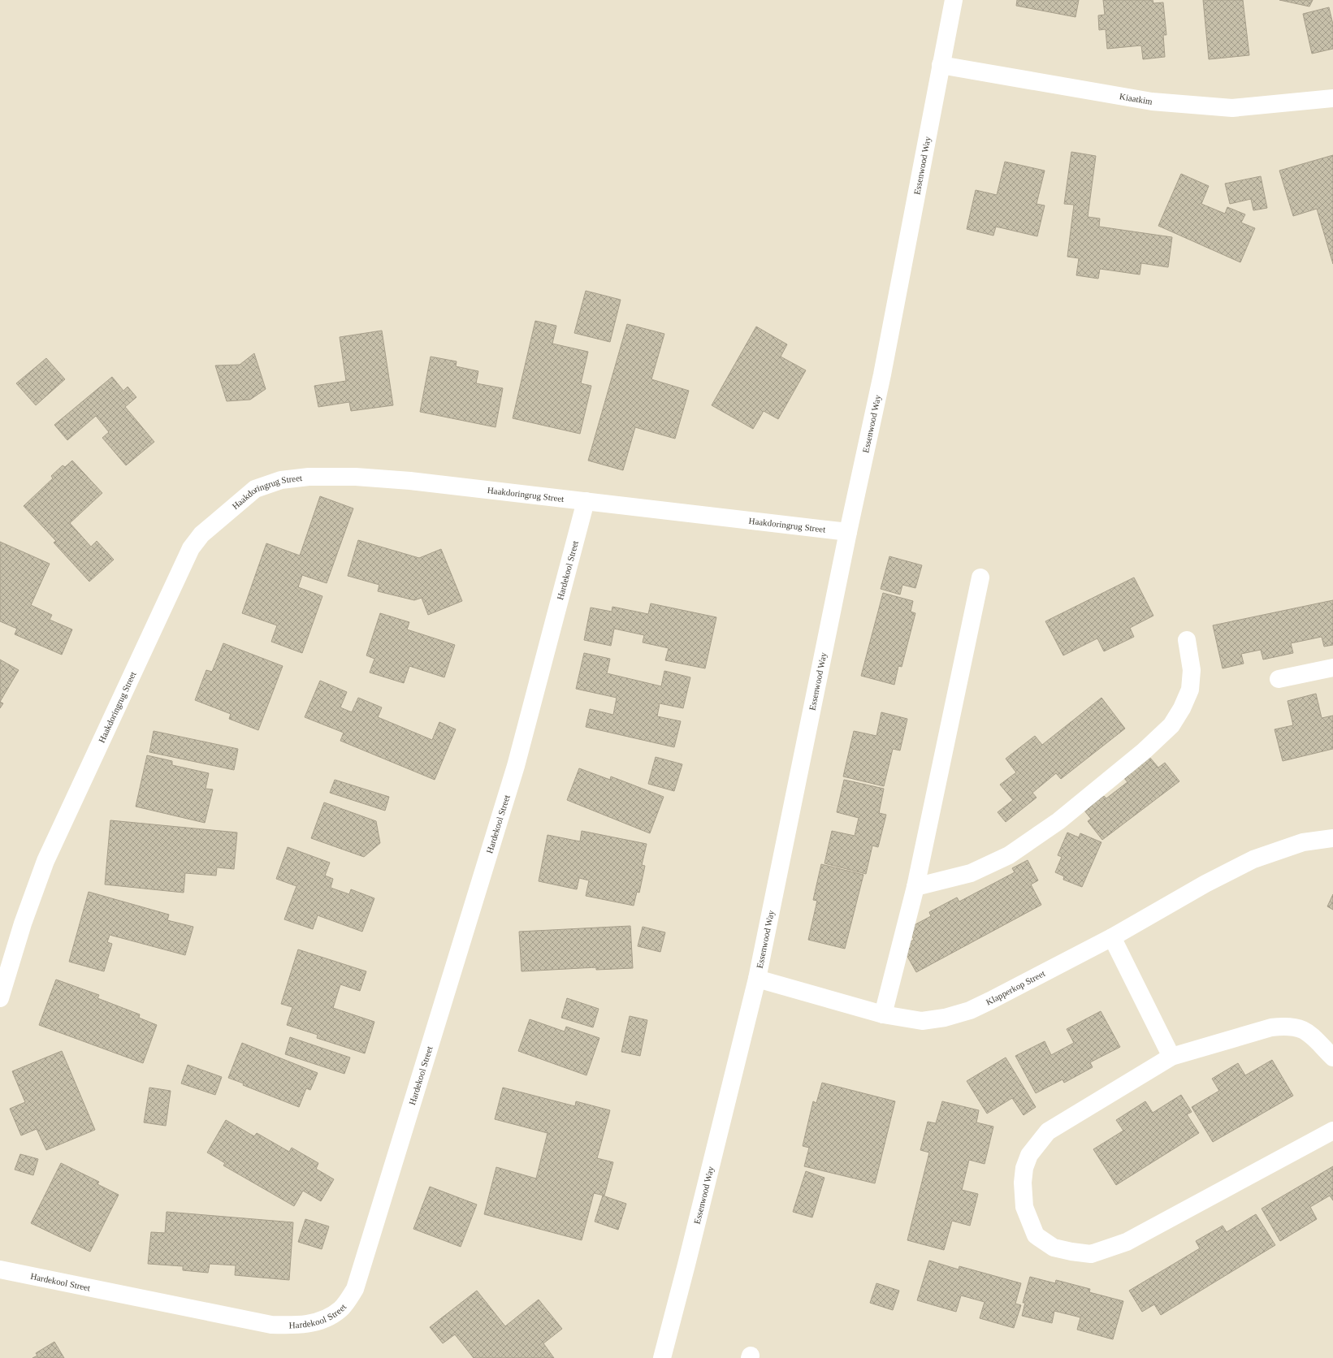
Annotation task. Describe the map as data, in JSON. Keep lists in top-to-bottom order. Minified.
{"streets":{"street":["Kiaatkim","Essenwood Way","Haakdoringrug Street","Hardekool Street","Klapperkop Street"]},"crossings":[["Kiaatkim","Essenwood Way"],["Essenwood Way","Haakdoringrug Street"],["Essenwood Way","Klapperkop Street"],["Haakdoringrug Street","Hardekool Street"]]}
